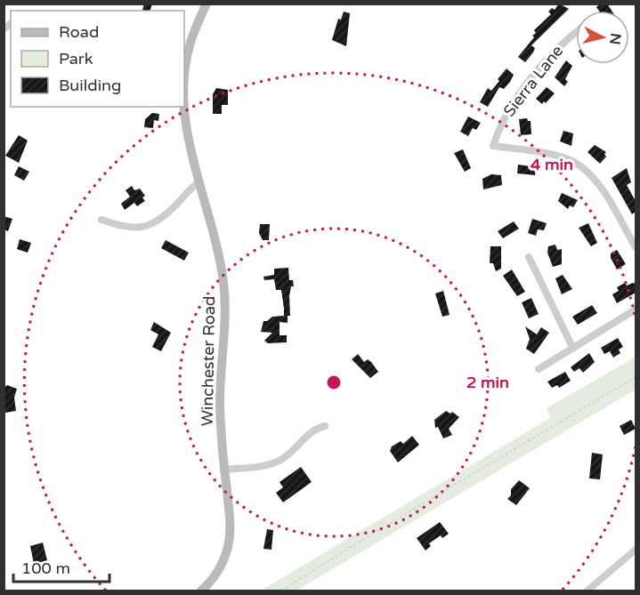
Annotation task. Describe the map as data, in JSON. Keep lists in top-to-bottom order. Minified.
{"streets":{"street":["Sierra Lane","Winchester Road"]},"legend":["Road","Park","Building"],"scale_bar":"100 m","north":"right","rings":["4 min","2 min"]}
